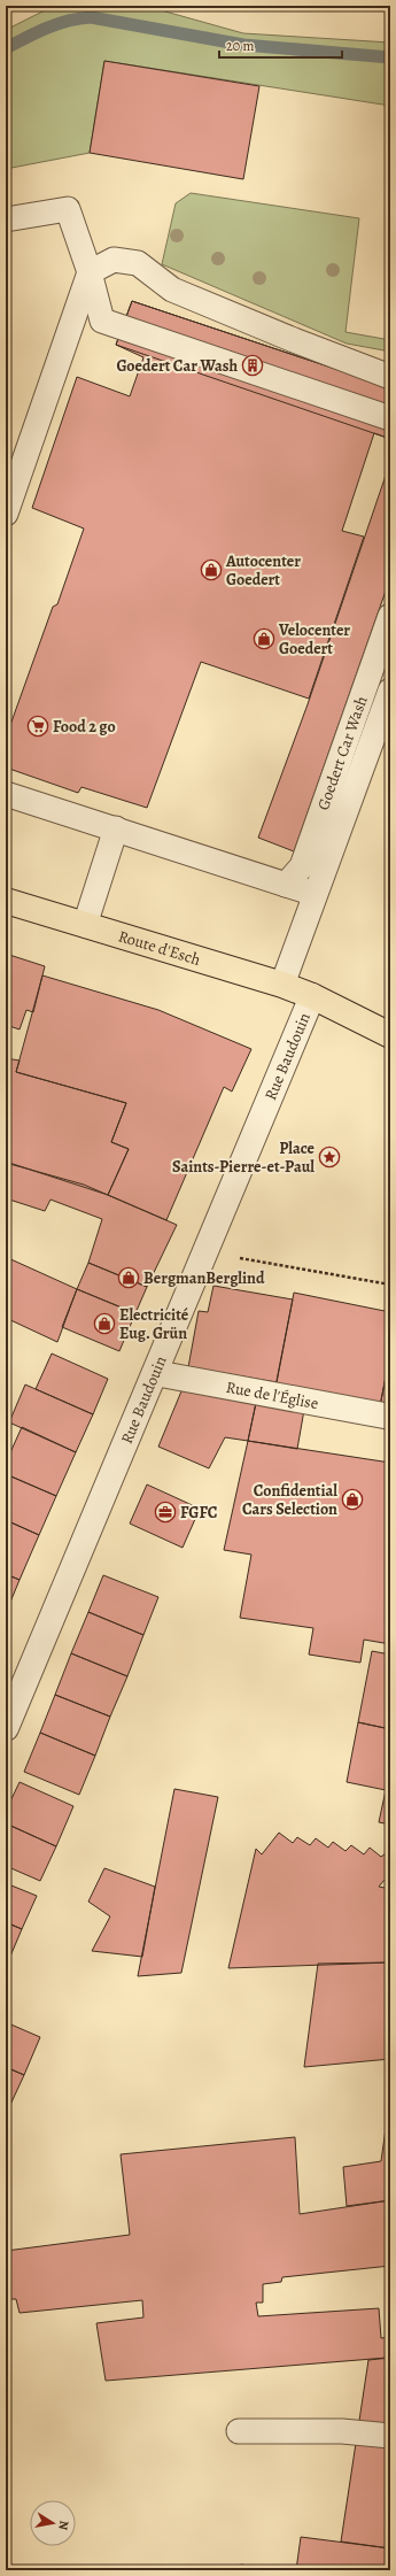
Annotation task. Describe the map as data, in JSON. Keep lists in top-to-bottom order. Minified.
{"streets":{"main road":["Route d'Esch"],"street":["Rue Baudouin","Rue de l'Église"],"lane":["Goedert Car Wash"]},"crossings":[["Goedert Car Wash","Route d'Esch"],["Route d'Esch","Rue Baudouin"],["Rue Baudouin","Rue de l'Église"]],"places":{"building":["Goedert Car Wash"],"shop":["Autocenter Goedert","Velocenter Goedert","BergmanBerglind","Electricité Eug. Grün","Confidential Cars Selection"],"supermarket":["Food 2 go"],"place":["Place Saints-Pierre-et-Paul"],"office":["FGFC"]},"scale_bar":"20 m","north":"right"}
